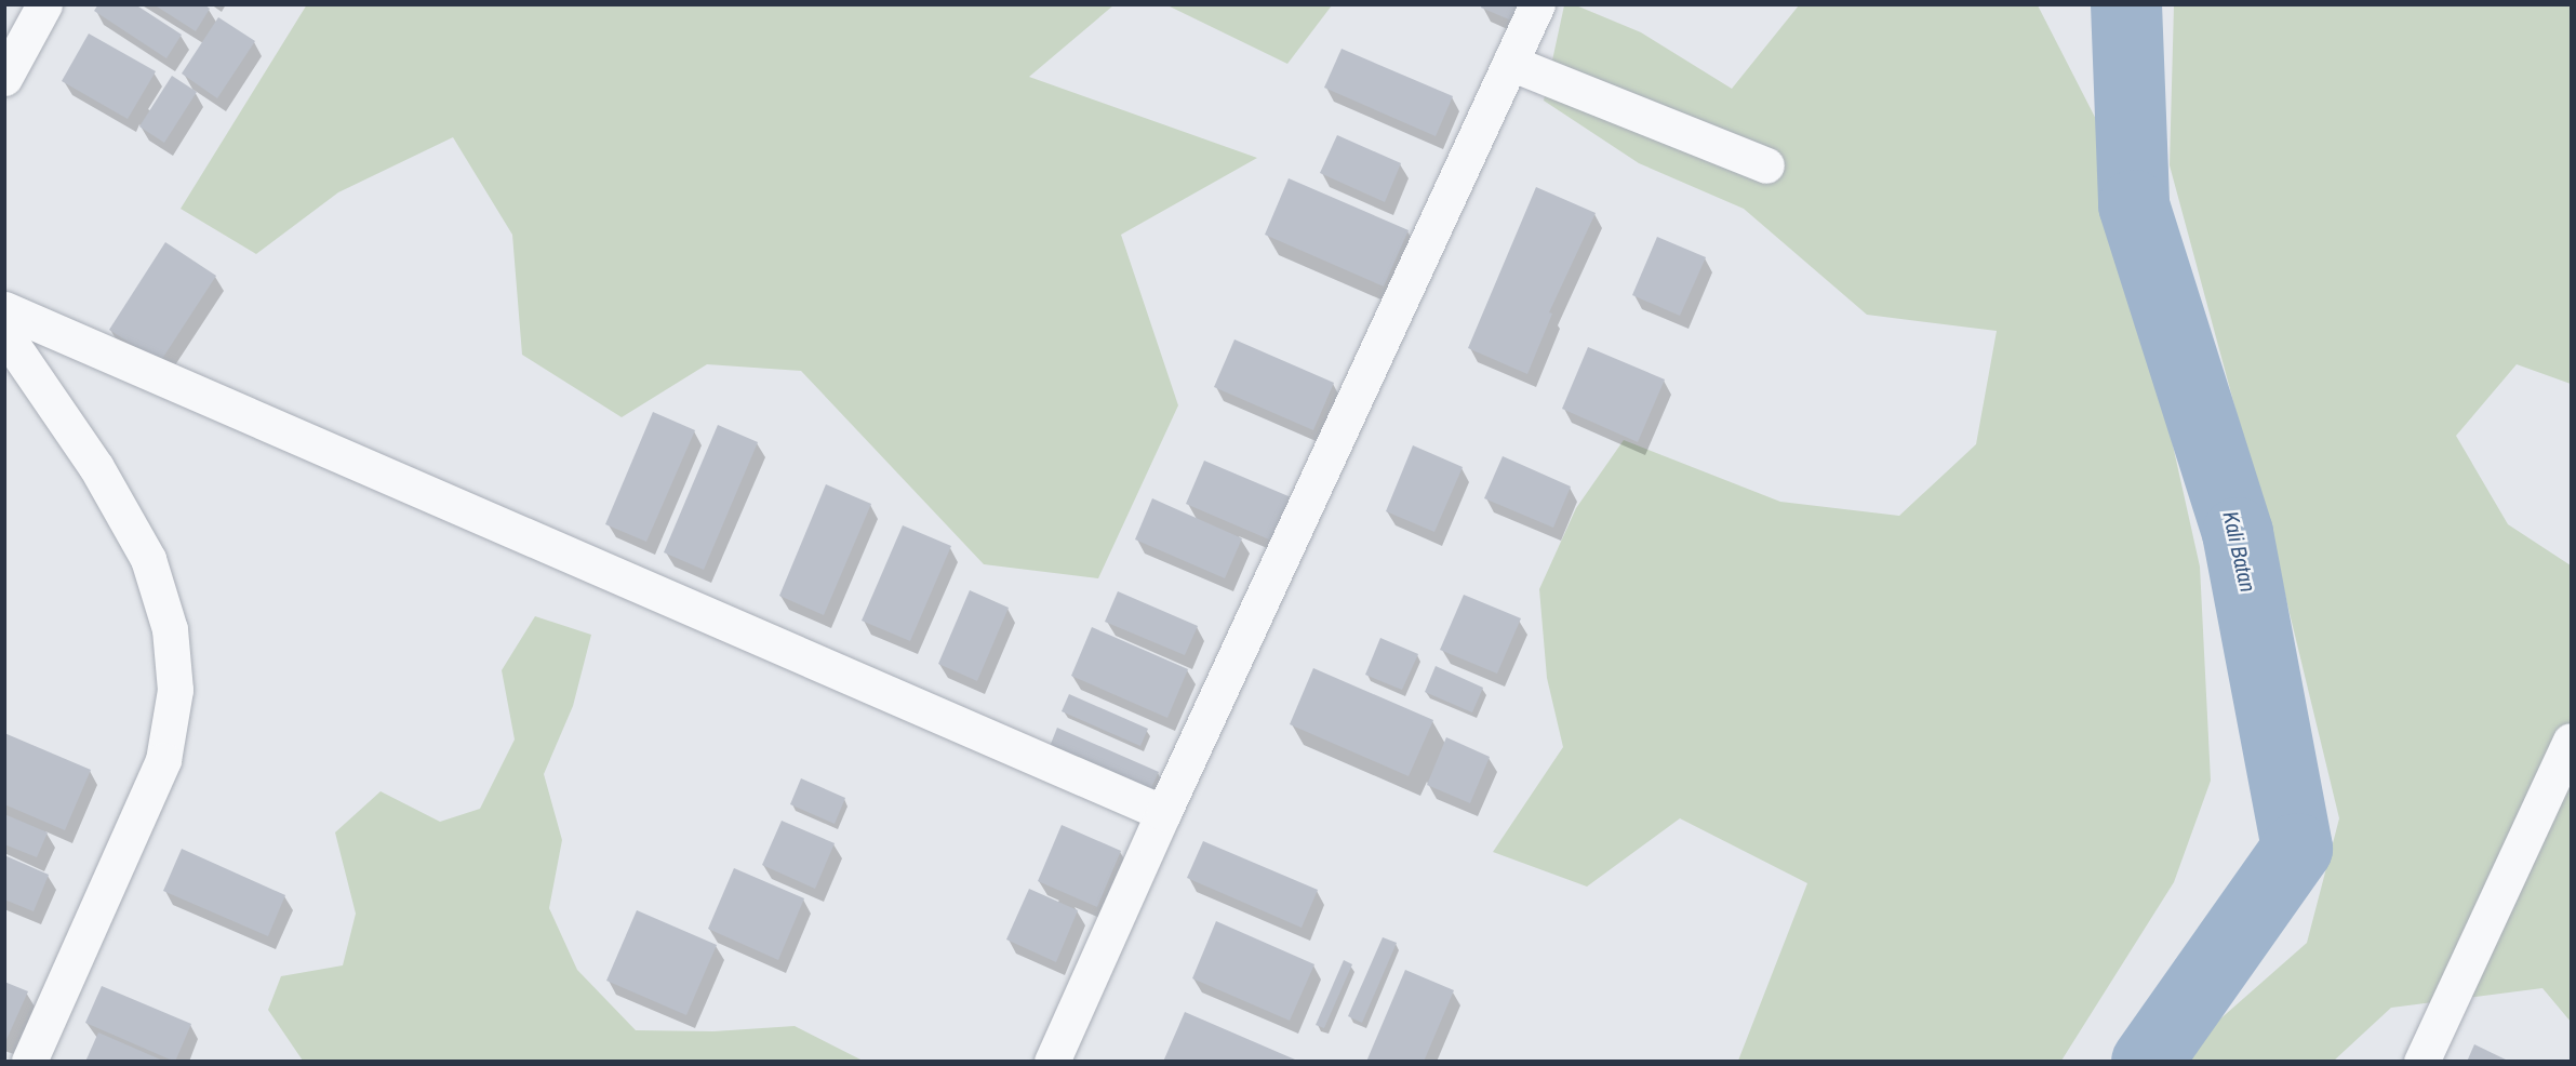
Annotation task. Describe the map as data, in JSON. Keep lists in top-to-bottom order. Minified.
{"water":["Kali Batan"]}
